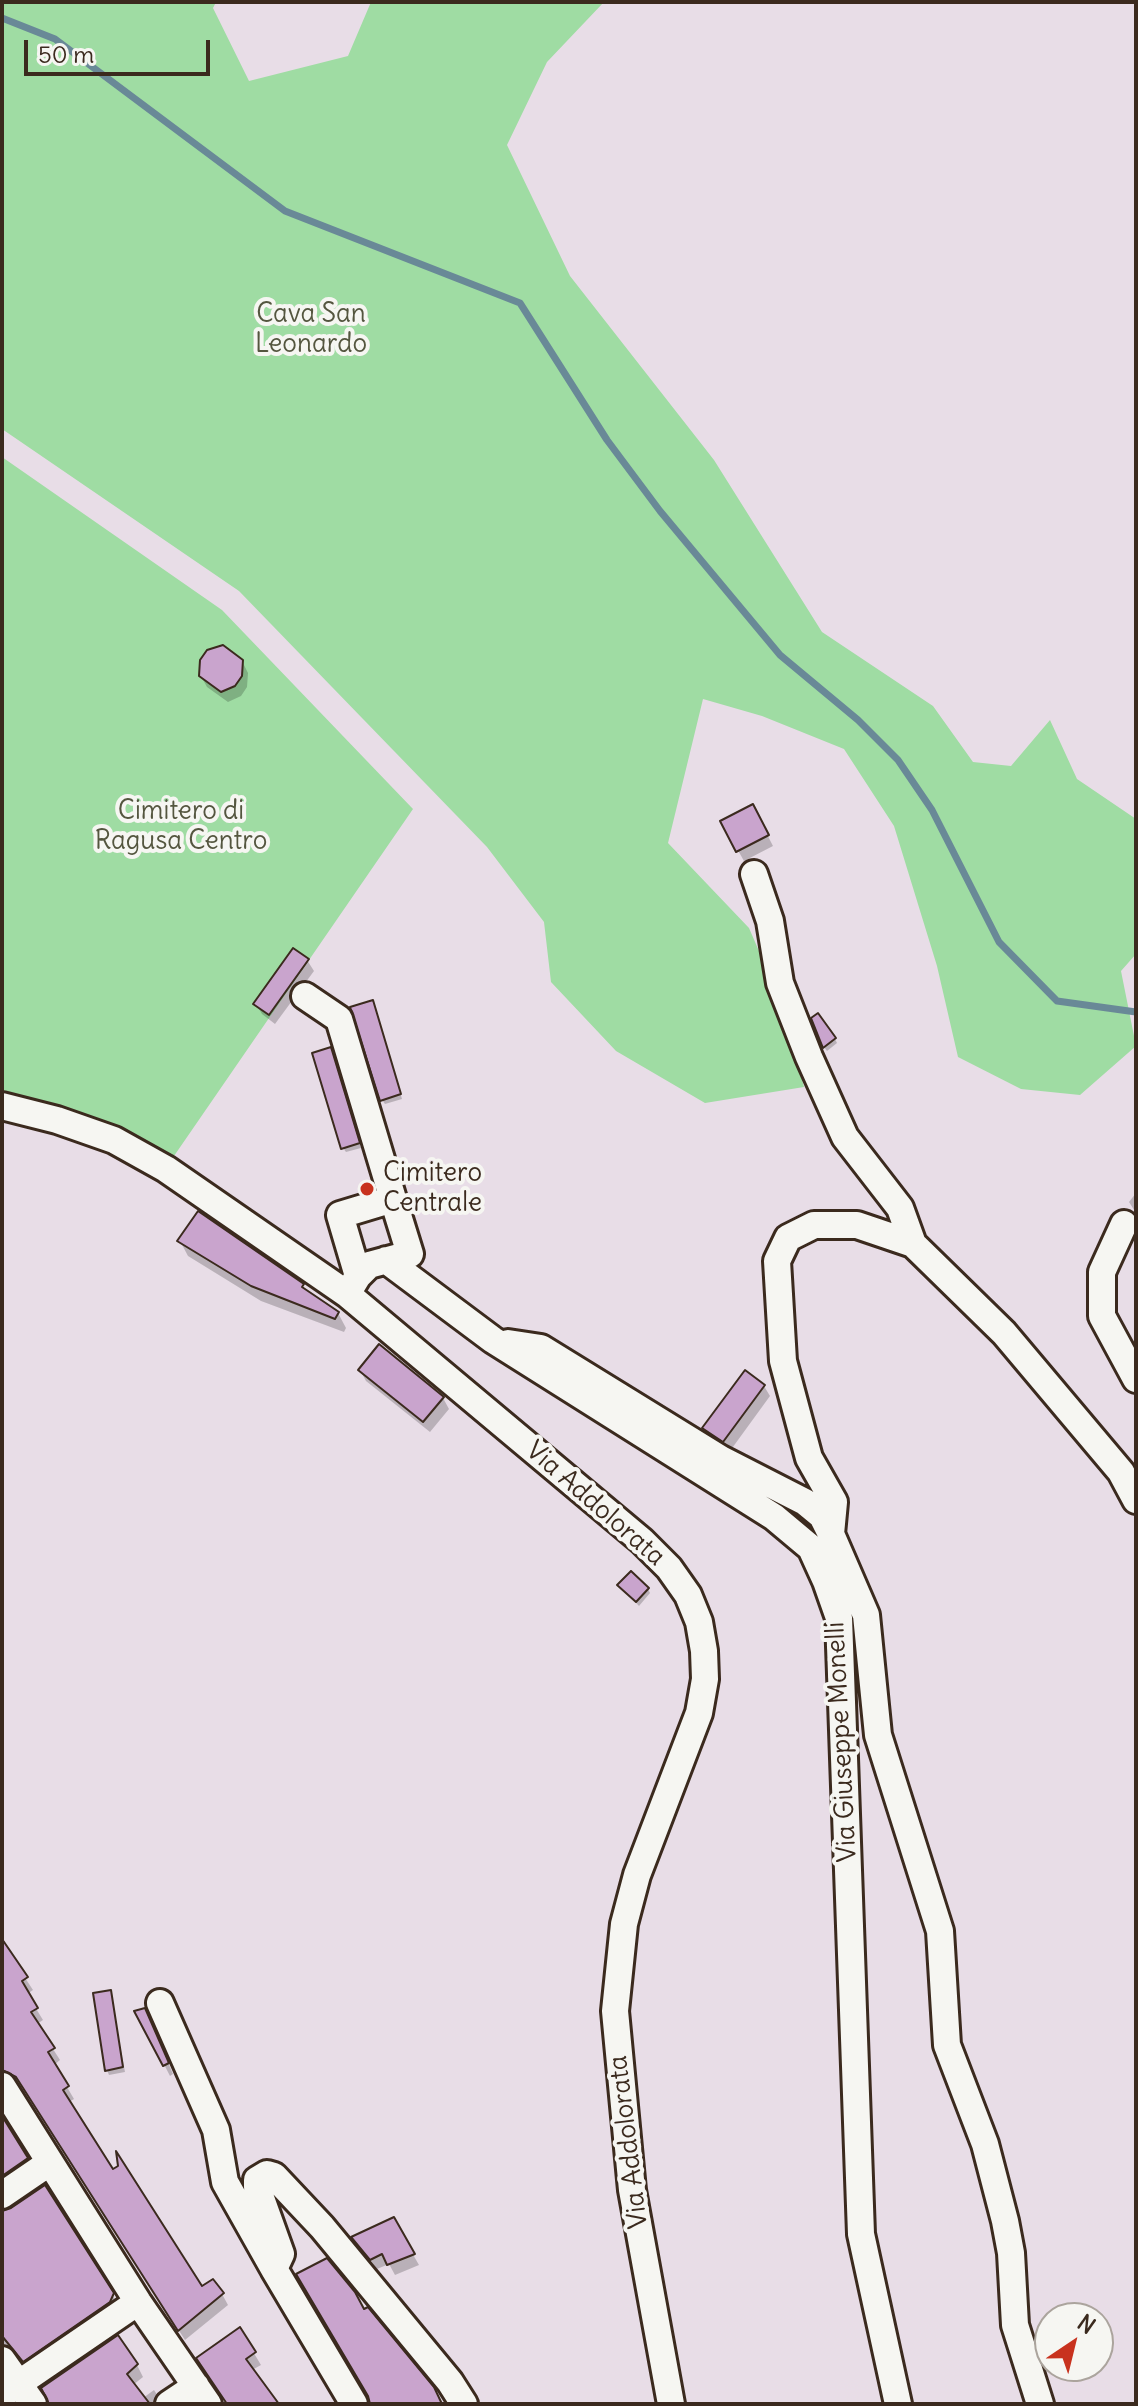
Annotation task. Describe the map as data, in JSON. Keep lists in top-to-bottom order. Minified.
{"streets":{"street":["Via Addolorata","Via Giuseppe Monelli"]},"parks":["Cava San Leonardo","Cimitero di Ragusa Centro"],"places":["Cimitero Centrale"],"scale_bar":"50 m","north":"top right"}
